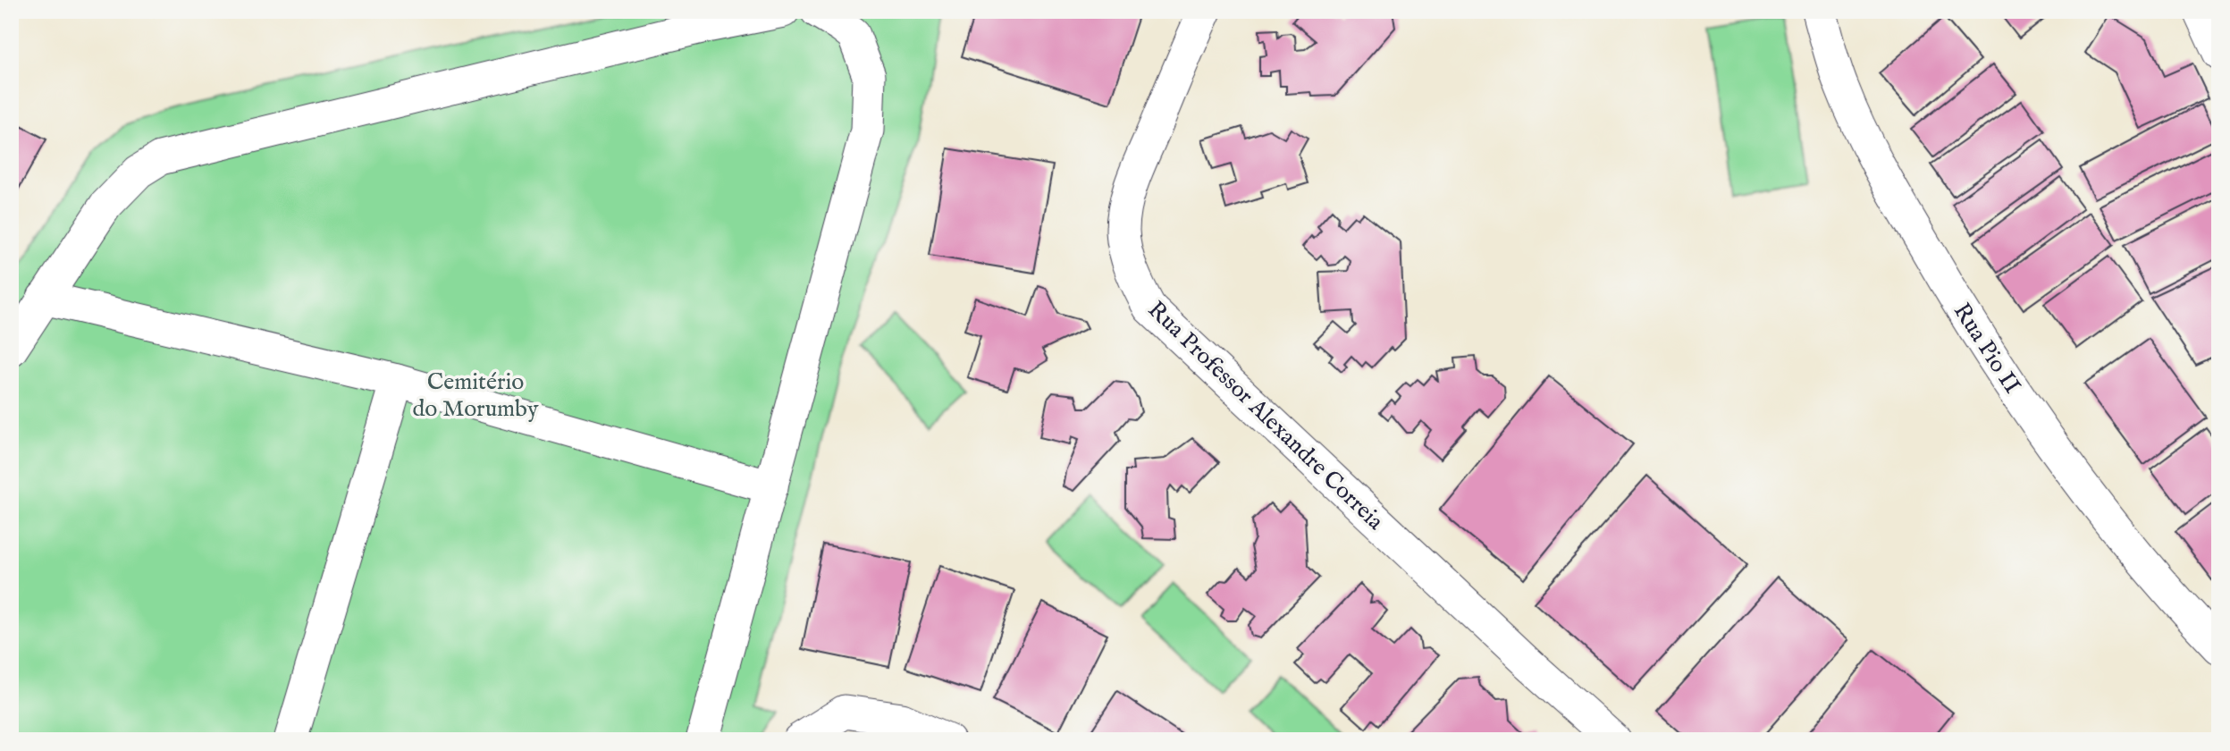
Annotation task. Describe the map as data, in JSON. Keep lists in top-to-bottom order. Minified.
{"streets":{"street":["Rua Pio II","Rua Professor Alexandre Correia"]},"parks":["Cemitério do Morumby"]}
